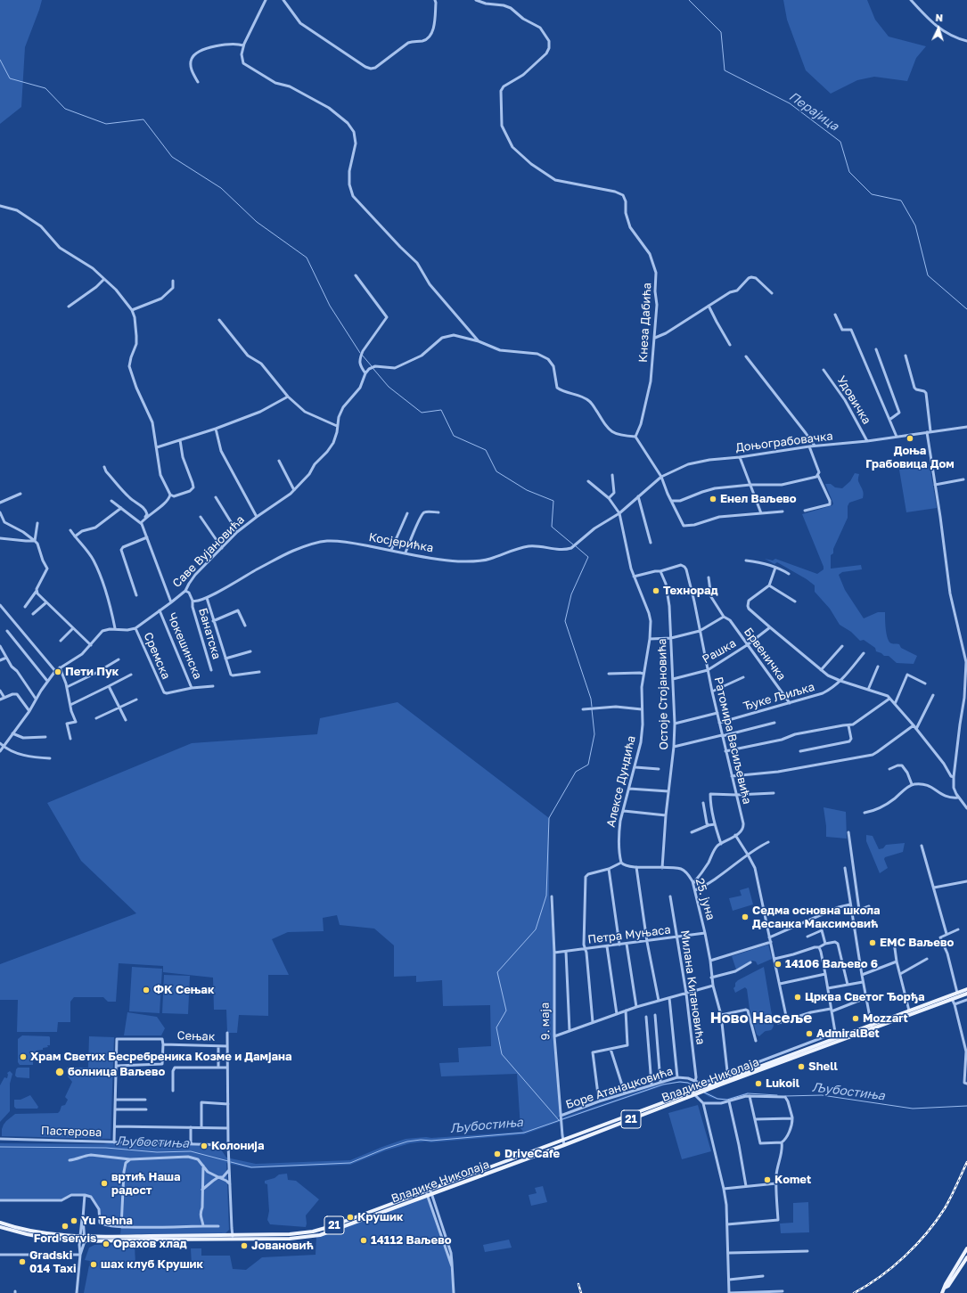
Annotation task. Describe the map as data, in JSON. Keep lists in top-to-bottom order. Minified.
{"streets":{"main road":["Владике Николаја","21"],"street":["Кнеза Дабића","Удовичка","Доњограбовачка","Косјерићка","Саве Вујановића","Банатска","Чокешинска","Рашка","Брвеничка","Сремска","Остоје Стојановића","Ђуке Љиљка","Ратомира Васиљевића","Алексе Дундића","25. јуна","Петра Муњаса","Милана Китановића","9. маја","Сењак","Боре Атанацковића","Пастерова"]},"crossings":[["Удовичка","Доњограбовачка"],["Доњограбовачка","Косјерићка"],["Доњограбовачка","Алексе Дундића"],["Косјерићка","Банатска"],["Косјерићка","Алексе Дундића"],["Саве Вујановића","Чокешинска"],["Саве Вујановића","Сремска"],["Чокешинска","Сремска"],["Рашка","Брвеничка"],["Рашка","Остоје Стојановића"],["Рашка","Ратомира Васиљевића"],["Брвеничка","Ђуке Љиљка"],["Остоје Стојановића","Ратомира Васиљевића"],["Остоје Стојановића","25. јуна"],["Ђуке Љиљка","Ратомира Васиљевића"],["Алексе Дундића","25. јуна"],["25. јуна","Петра Муњаса"],["25. јуна","Владике Николаја"],["Петра Муњаса","Милана Китановића"],["Петра Муњаса","9. маја"],["Милана Китановића","Боре Атанацковића"],["9. маја","Владике Николаја"],["9. маја","Боре Атанацковића"]],"districts":["Ново Насеље"],"water":["Перајица","Љубостиња"],"places":["Доња Грабовица Дом","Енел Ваљево","Технорад","Пети Пук","Седма основна школа Десанка Максимовић","ЕМС Ваљево","14106 Ваљево 6","ФК Сењак","Црква Светог Ђорђа","Mozzart","AdmiralBet","Храм Светих Бесребреника Козме и Дамјана","Shell","болница Ваљево","Lukoil","Колонија","DriveCafe","Komet","вртић Наша радост","Крушик","Yu Tehna","Ford servis","14112 Ваљево","Орахов хлад","Јовановић","Gradski 014 Taxi","шах клуб Крушик"],"north":"top"}
